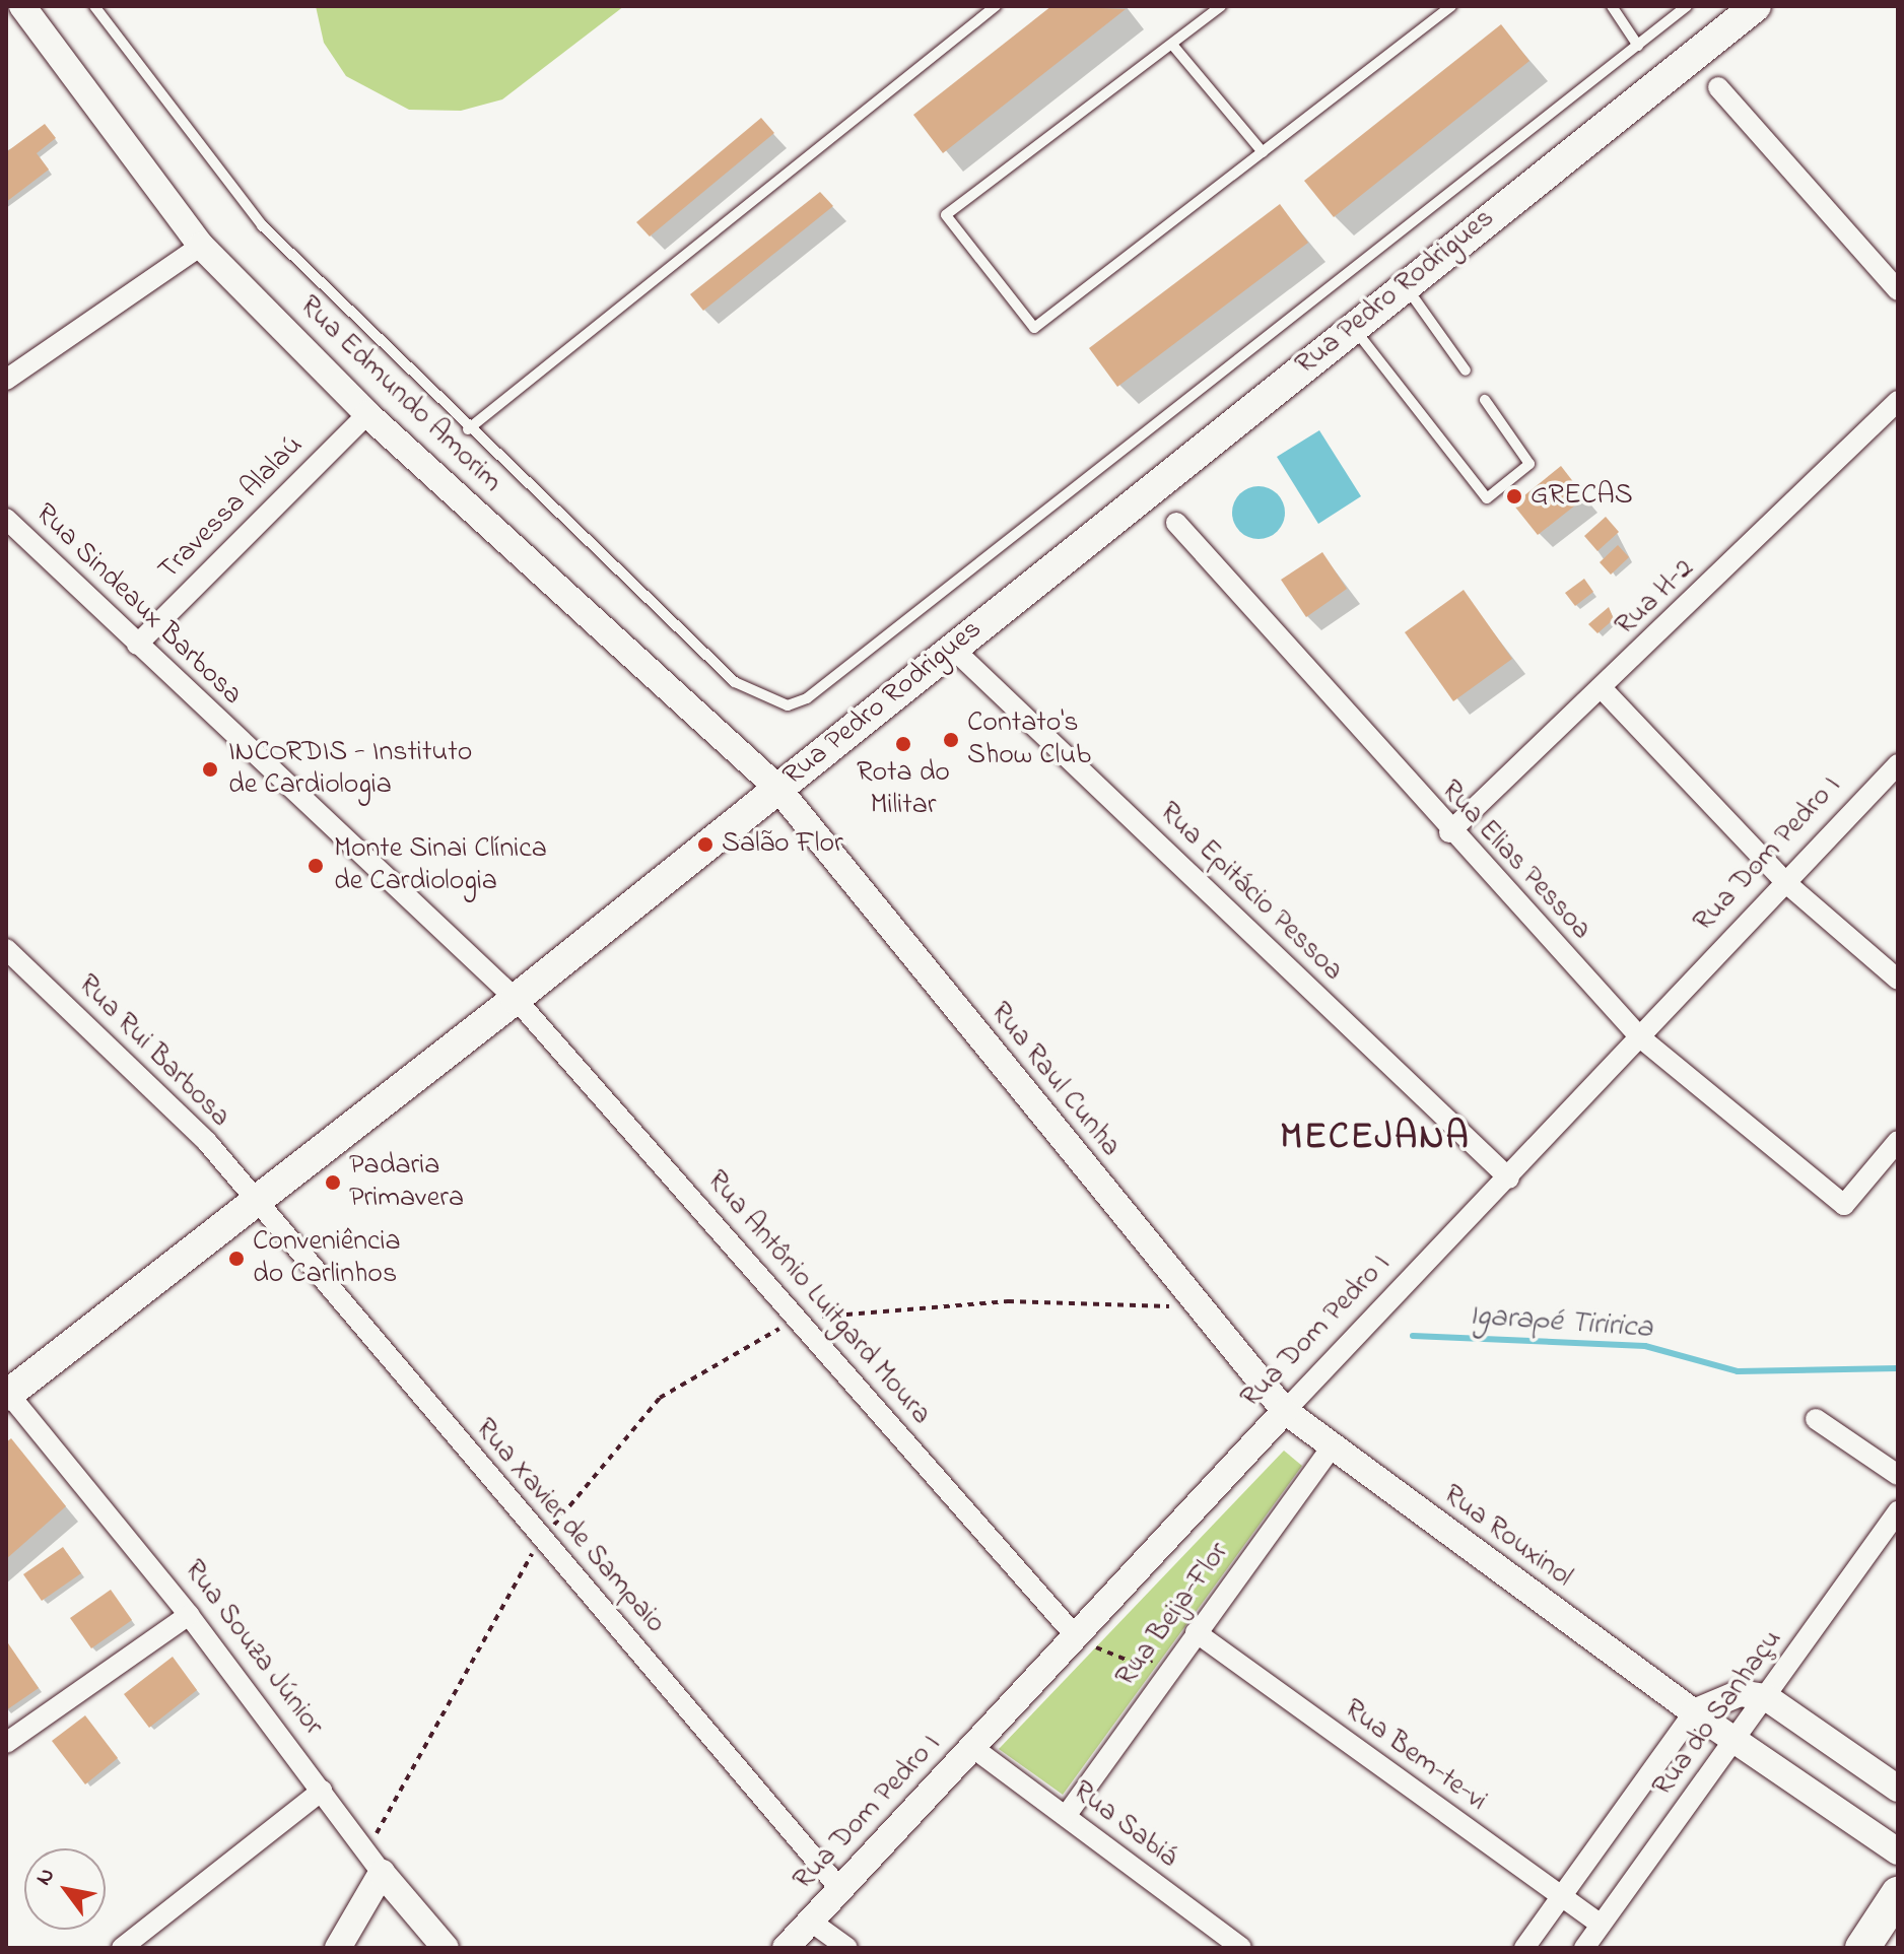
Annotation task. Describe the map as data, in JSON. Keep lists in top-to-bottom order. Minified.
{"streets":{"main road":["Rua Pedro Rodrigues"],"street":["Rua Edmundo Amorim","Travessa Alalaú","Rua H-2","Rua Sindeaux Barbosa","Rua Dom Pedro I","Rua Elias Pessoa","Rua Epitácio Pessoa","Rua Rui Barbosa","Rua Raul Cunha","Rua Antônio Luitgard Moura","Rua Xavier de Sampaio","Rua Rouxinol","Rua Beija-Flor","Rua Souza Júnior","Rua do Sanhaçu","Rua Bem-te-vi","Rua Sabiá"]},"crossings":[["Rua Pedro Rodrigues","Rua Edmundo Amorim"],["Rua Pedro Rodrigues","Rua Sindeaux Barbosa"],["Rua Pedro Rodrigues","Rua Epitácio Pessoa"],["Rua Pedro Rodrigues","Rua Rui Barbosa"],["Rua Pedro Rodrigues","Rua Raul Cunha"],["Rua Pedro Rodrigues","Rua Antônio Luitgard Moura"],["Rua Pedro Rodrigues","Rua Xavier de Sampaio"],["Rua Pedro Rodrigues","Rua Souza Júnior"],["Rua Edmundo Amorim","Travessa Alalaú"],["Rua Edmundo Amorim","Rua Raul Cunha"],["Travessa Alalaú","Rua Sindeaux Barbosa"],["Rua H-2","Rua Elias Pessoa"],["Rua Sindeaux Barbosa","Rua Antônio Luitgard Moura"],["Rua Dom Pedro I","Rua Elias Pessoa"],["Rua Dom Pedro I","Rua Epitácio Pessoa"],["Rua Dom Pedro I","Rua Raul Cunha"],["Rua Dom Pedro I","Rua Antônio Luitgard Moura"],["Rua Dom Pedro I","Rua Xavier de Sampaio"],["Rua Dom Pedro I","Rua Rouxinol"],["Rua Dom Pedro I","Rua Sabiá"],["Rua Rui Barbosa","Rua Xavier de Sampaio"],["Rua Raul Cunha","Rua Rouxinol"],["Rua Rouxinol","Rua Beija-Flor"],["Rua Rouxinol","Rua do Sanhaçu"],["Rua Beija-Flor","Rua Bem-te-vi"],["Rua Beija-Flor","Rua Sabiá"],["Rua do Sanhaçu","Rua Bem-te-vi"]],"districts":["MECEJANA"],"water":["Igarapé Tiririca"],"places":["GRECAS","Contato's Show Club","Rota do Militar","INCORDIS - Instituto de Cardiologia","Salão Flor","Monte Sinai Clínica de Cardiologia","Padaria Primavera","Conveniência do Carlinhos"],"north":"top left"}
